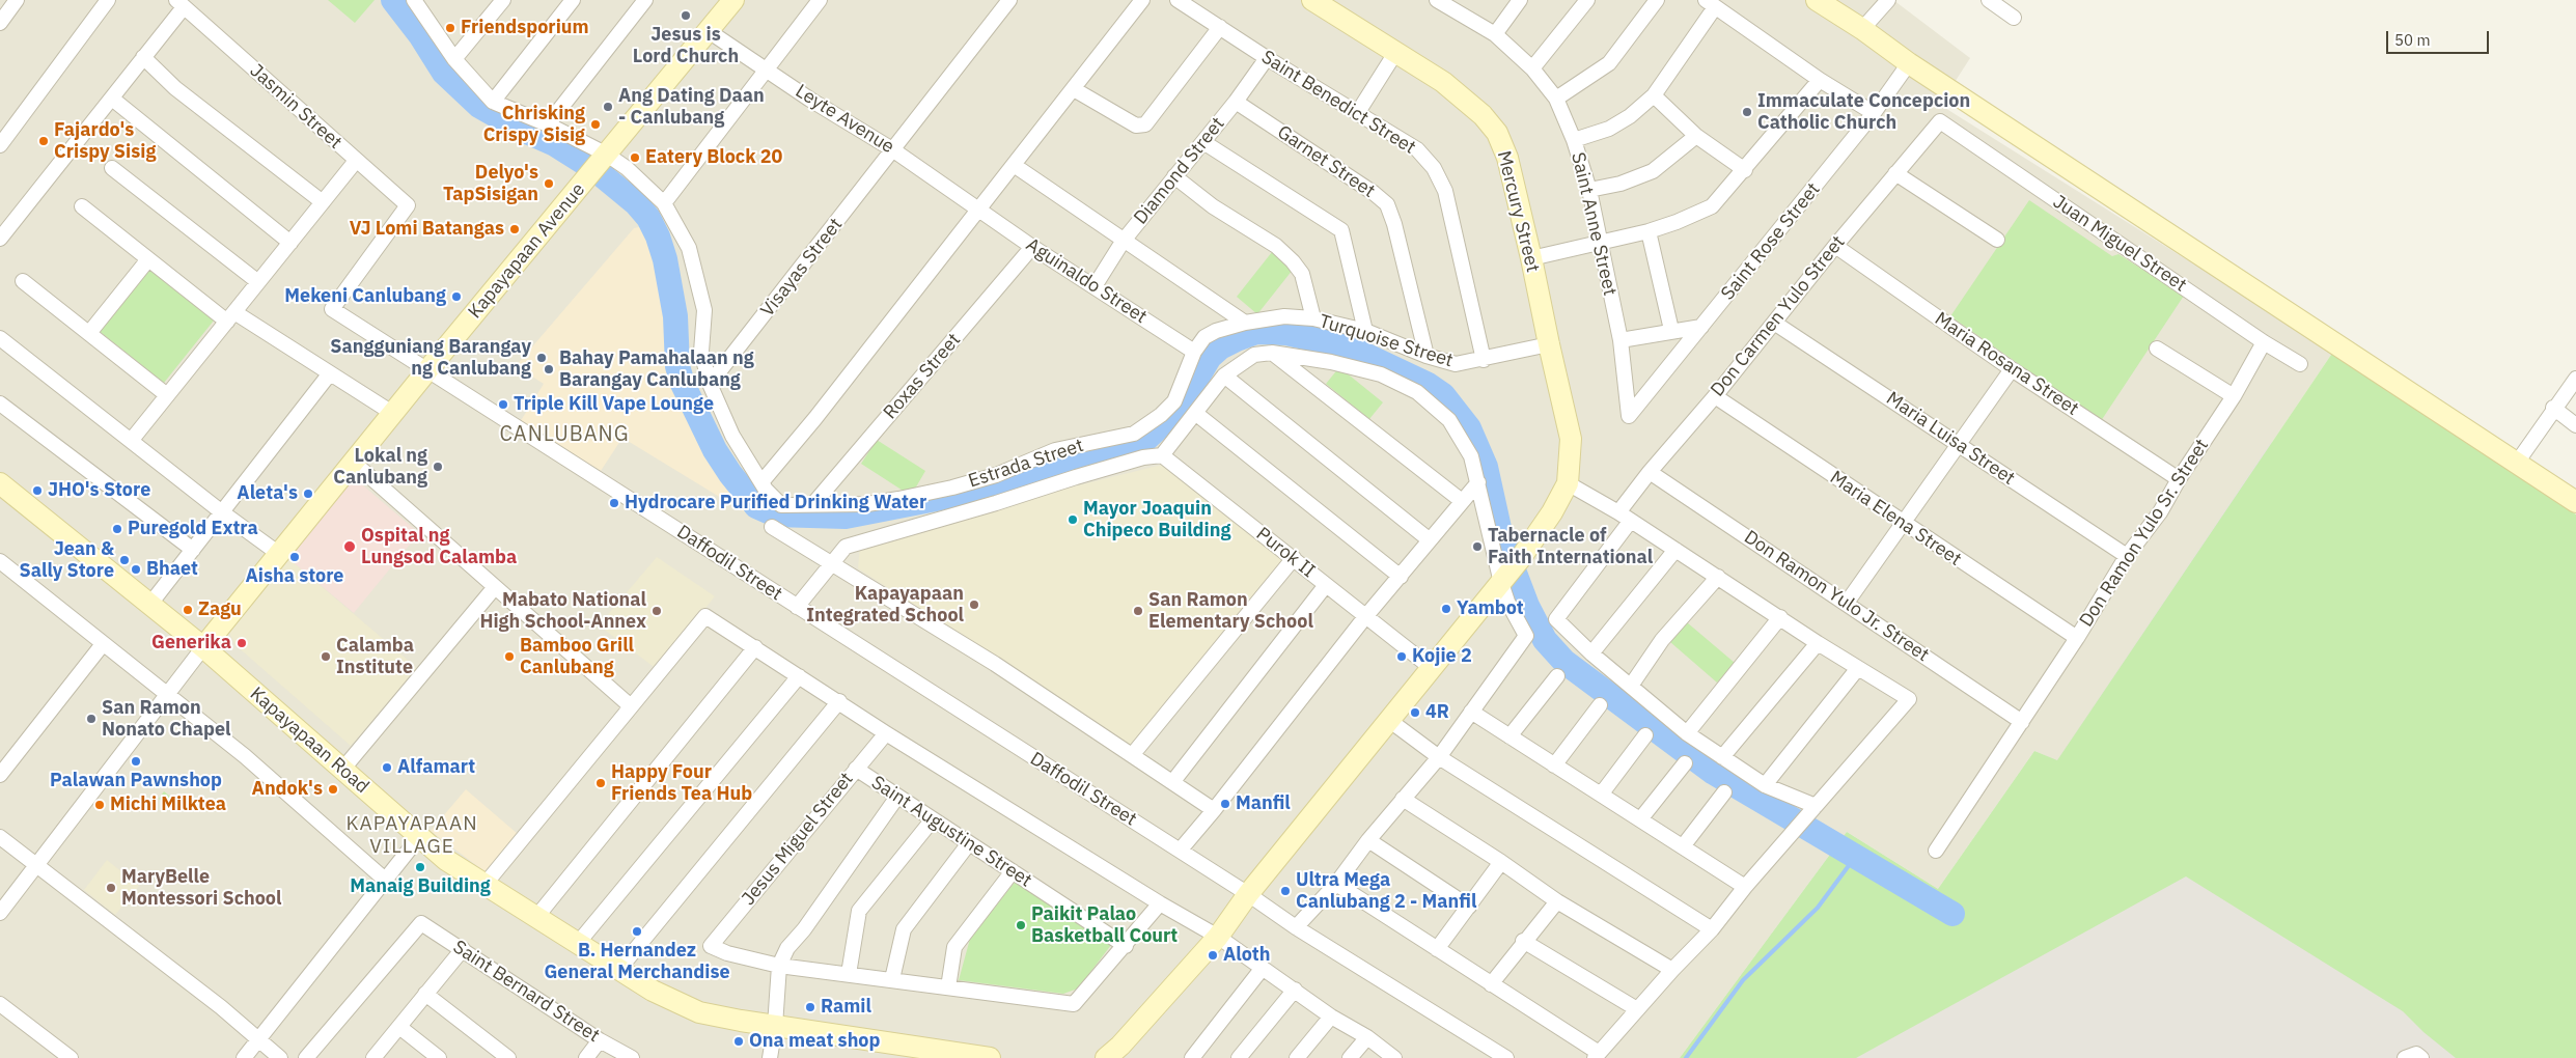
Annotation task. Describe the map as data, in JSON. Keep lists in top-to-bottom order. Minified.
{"streets":{"street":["Saint Benedict Street","Jasmin Street","Leyte Avenue","Garnet Street","Diamond Street","Mercury Street","Saint Anne Street","Saint Rose Street","Juan Miguel Street","Kapayapaan Avenue","Visayas Street","Aguinaldo Street","Don Carmen Yulo Street","Turquoise Street","Maria Rosana Street","Roxas Street","Maria Luisa Street","Estrada Street","Maria Elena Street","Don Ramon Yulo Sr. Street","Purok II","Daffodil Street","Don Ramon Yulo Jr. Street","Kapayapaan Road","Saint Augustine Street","Jesus Miguel Street","Saint Bernard Street"]},"crossings":[["Saint Benedict Street","Diamond Street"],["Saint Benedict Street","Turquoise Street"],["Jasmin Street","Daffodil Street"],["Leyte Avenue","Kapayapaan Avenue"],["Leyte Avenue","Visayas Street"],["Leyte Avenue","Aguinaldo Street"],["Garnet Street","Diamond Street"],["Garnet Street","Turquoise Street"],["Diamond Street","Aguinaldo Street"],["Mercury Street","Turquoise Street"],["Saint Anne Street","Saint Rose Street"],["Juan Miguel Street","Don Carmen Yulo Street"],["Juan Miguel Street","Don Ramon Yulo Sr. Street"],["Kapayapaan Avenue","Estrada Street"],["Kapayapaan Avenue","Daffodil Street"],["Kapayapaan Avenue","Kapayapaan Road"],["Visayas Street","Estrada Street"],["Aguinaldo Street","Turquoise Street"],["Aguinaldo Street","Roxas Street"],["Aguinaldo Street","Estrada Street"],["Don Carmen Yulo Street","Maria Rosana Street"],["Don Carmen Yulo Street","Maria Luisa Street"],["Don Carmen Yulo Street","Maria Elena Street"],["Don Carmen Yulo Street","Don Ramon Yulo Jr. Street"],["Turquoise Street","Estrada Street"],["Maria Rosana Street","Don Ramon Yulo Sr. Street"],["Roxas Street","Estrada Street"],["Maria Luisa Street","Don Ramon Yulo Sr. Street"],["Maria Elena Street","Don Ramon Yulo Sr. Street"],["Don Ramon Yulo Sr. Street","Don Ramon Yulo Jr. Street"],["Saint Augustine Street","Jesus Miguel Street"]],"districts":["CANLUBANG","KAPAYAPAAN VILLAGE"],"places":["Jesus is Lord Church","Friendsporium","Ang Dating Daan - Canlubang","Immaculate Concepcion Catholic Church","Chrisking Crispy Sisig","Fajardo's Crispy Sisig","Eatery Block 20","Delyo's TapSisigan","VJ Lomi Batangas","Mekeni Canlubang","Sangguniang Barangay ng Canlubang","Bahay Pamahalaan ng Barangay Canlubang","Triple Kill Vape Lounge","Lokal ng Canlubang","JHO's Store","Aleta's","Hydrocare Purified Drinking Water","Mayor Joaquin Chipeco Building","Puregold Extra","Ospital ng Lungsod Calamba","Tabernacle of Faith International","Aisha store","Jean & Sally Store","Bhaet","Kapayapaan Integrated School","Yambot","Zagu","Mabato National High School-Annex","San Ramon Elementary School","Generika","Calamba Institute","Bamboo Grill Canlubang","Kojie 2","4R","San Ramon Nonato Chapel","Palawan Pawnshop","Alfamart","Happy Four Friends Tea Hub","Andok's","Manfil","Michi Milktea","Manaig Building","MaryBelle Montessori School","Ultra Mega Canlubang 2 - Manfil","Paikit Palao Basketball Court","B. Hernandez General Merchandise","Aloth","Ramil","Ona meat shop"],"scale_bar":"50 m"}
